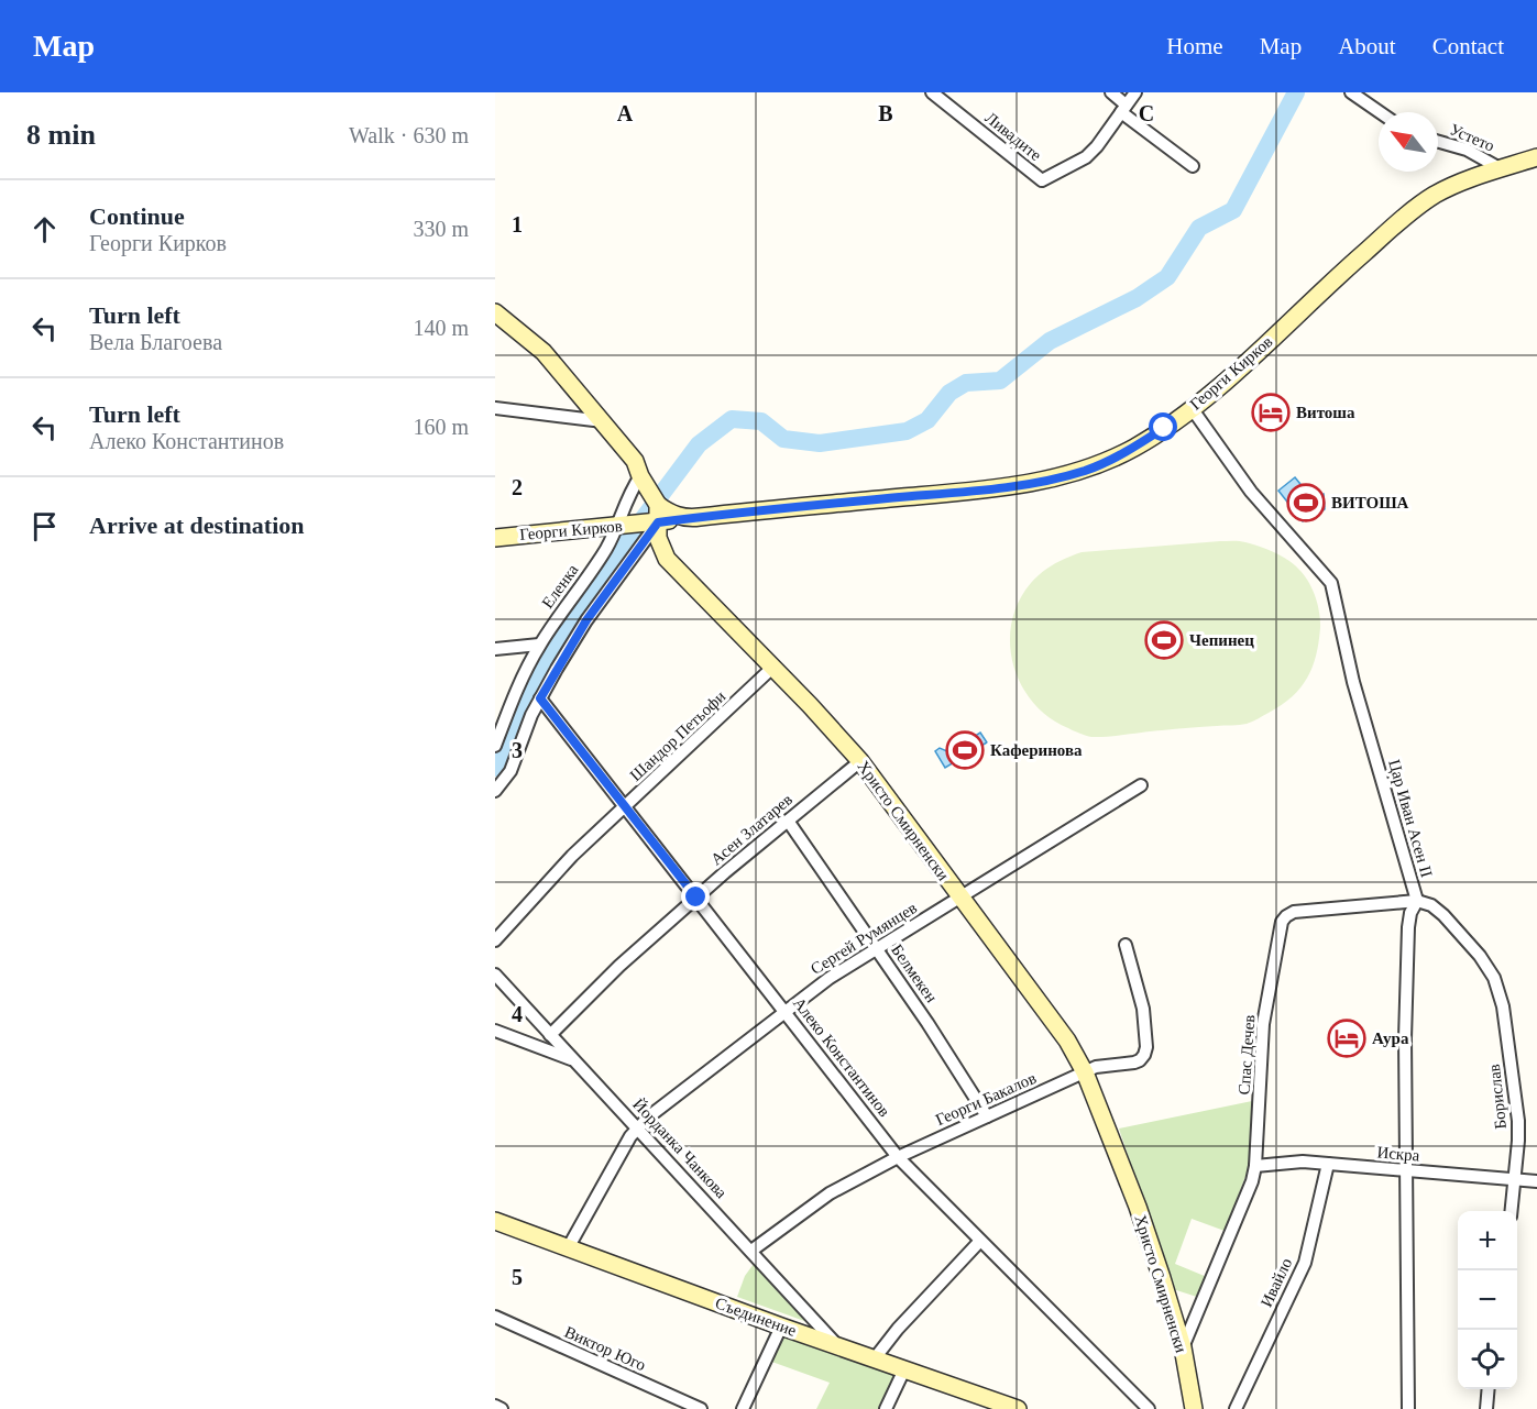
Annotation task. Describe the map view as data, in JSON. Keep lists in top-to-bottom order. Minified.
{"streets":{"street":["Ливадите","Устето","Георги Кирков","Еленка","Шандор Петьофи","Цар Иван Асен II","Христо Смирненски","Асен Златарев","Сергей Румянцев","Белмекен","Спас Дечев","Алеко Константинов","Борислав","Георги Бакалов","Йорданка Чанкова","Искра","Ивайло","Съединение","Виктор Юго"]},"crossings":[["Устето","Георги Кирков"],["Георги Кирков","Еленка"],["Георги Кирков","Цар Иван Асен II"],["Георги Кирков","Христо Смирненски"],["Еленка","Христо Смирненски"],["Шандор Петьофи","Христо Смирненски"],["Шандор Петьофи","Алеко Константинов"],["Цар Иван Асен II","Спас Дечев"],["Цар Иван Асен II","Борислав"],["Цар Иван Асен II","Искра"],["Христо Смирненски","Асен Златарев"],["Христо Смирненски","Сергей Румянцев"],["Христо Смирненски","Спас Дечев"],["Христо Смирненски","Георги Бакалов"],["Асен Златарев","Белмекен"],["Асен Златарев","Алеко Константинов"],["Асен Златарев","Йорданка Чанкова"],["Сергей Румянцев","Белмекен"],["Сергей Румянцев","Алеко Константинов"],["Сергей Румянцев","Йорданка Чанкова"],["Сергей Румянцев","Съединение"],["Белмекен","Георги Бакалов"],["Спас Дечев","Борислав"],["Спас Дечев","Искра"],["Алеко Константинов","Георги Бакалов"],["Борислав","Искра"],["Георги Бакалов","Йорданка Чанкова"],["Йорданка Чанкова","Съединение"],["Искра","Ивайло"]],"places":{"hotel":["Витоша","Аура"],"sports":["ВИТОША","Чепинец","Каферинова"]},"north":"top left","page":{"header":"Map","nav":["Home","Map","About","Contact"],"heading":["8 min","Walk · 630 m"],"list":[["Continue","Георги Кирков","330 m"],["Turn left","Вела Благоева","140 m"],["Turn left","Алеко Константинов","160 m"],"Arrive at destination"],"map_buttons":["+","−"]},"grid":{"columns":["A","B","C"],"rows":["1","2","3","4","5"]}}
